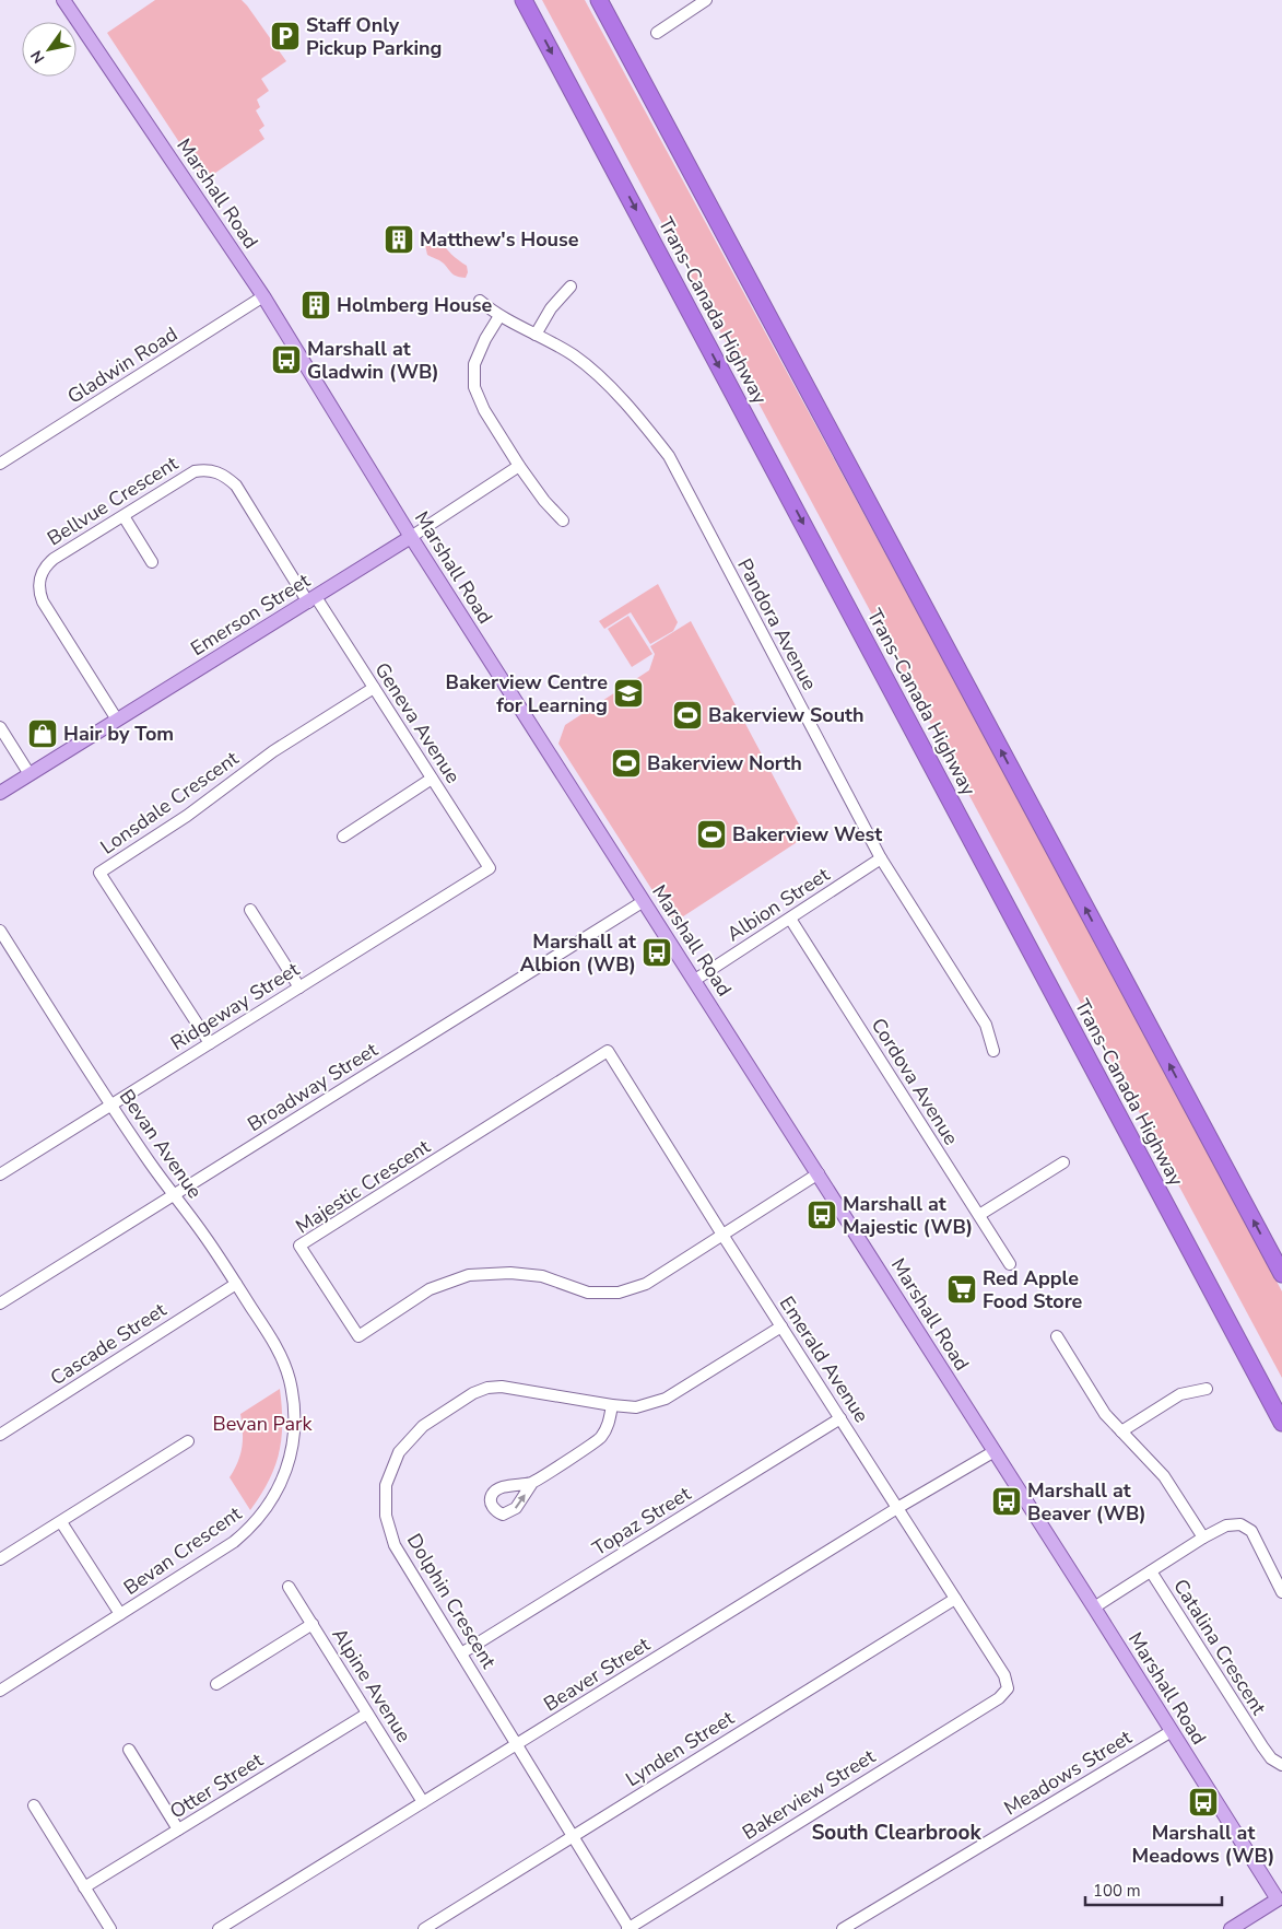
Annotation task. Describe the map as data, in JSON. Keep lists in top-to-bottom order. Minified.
{"streets":{"highway":["Trans-Canada Highway"],"main road":["Marshall Road","Emerson Street"],"street":["Gladwin Road","Bellvue Crescent","Pandora Avenue","Geneva Avenue","Lonsdale Crescent","Albion Street","Ridgeway Street","Cordova Avenue","Broadway Street","Bevan Avenue","Majestic Crescent","Cascade Street","Emerald Avenue","Topaz Street","Bevan Crescent","Dolphin Crescent","Catalina Crescent","Beaver Street","Alpine Avenue","Lynden Street","Meadows Street","Otter Street","Bakerview Street"]},"crossings":[["Marshall Road","Gladwin Road"],["Marshall Road","Emerson Street"],["Marshall Road","Albion Street"],["Marshall Road","Broadway Street"],["Marshall Road","Majestic Crescent"],["Marshall Road","Catalina Crescent"],["Marshall Road","Beaver Street"],["Marshall Road","Meadows Street"],["Bellvue Crescent","Emerson Street"],["Bellvue Crescent","Geneva Avenue"],["Emerson Street","Geneva Avenue"],["Pandora Avenue","Albion Street"],["Geneva Avenue","Lonsdale Crescent"],["Geneva Avenue","Ridgeway Street"],["Lonsdale Crescent","Ridgeway Street"],["Albion Street","Cordova Avenue"],["Ridgeway Street","Bevan Avenue"],["Broadway Street","Bevan Avenue"],["Bevan Avenue","Cascade Street"],["Bevan Avenue","Bevan Crescent"],["Majestic Crescent","Emerald Avenue"],["Emerald Avenue","Topaz Street"],["Emerald Avenue","Dolphin Crescent"],["Emerald Avenue","Beaver Street"],["Emerald Avenue","Lynden Street"],["Emerald Avenue","Bakerview Street"],["Topaz Street","Dolphin Crescent"],["Dolphin Crescent","Beaver Street"],["Dolphin Crescent","Lynden Street"],["Dolphin Crescent","Bakerview Street"],["Beaver Street","Alpine Avenue"],["Alpine Avenue","Otter Street"]],"districts":["South Clearbrook"],"parks":["Bevan Park"],"places":{"parking":["Staff Only Pickup Parking"],"building":["Matthew's House","Holmberg House"],"bus stop":["Marshall at Gladwin (WB)","Marshall at Albion (WB)","Marshall at Majestic (WB)","Marshall at Beaver (WB)","Marshall at Meadows (WB)"],"school or university":["Bakerview Centre for Learning"],"sports":["Bakerview South","Bakerview North","Bakerview West"],"shop":["Hair by Tom"],"supermarket":["Red Apple Food Store"]},"scale_bar":"100 m","north":"bottom left"}
